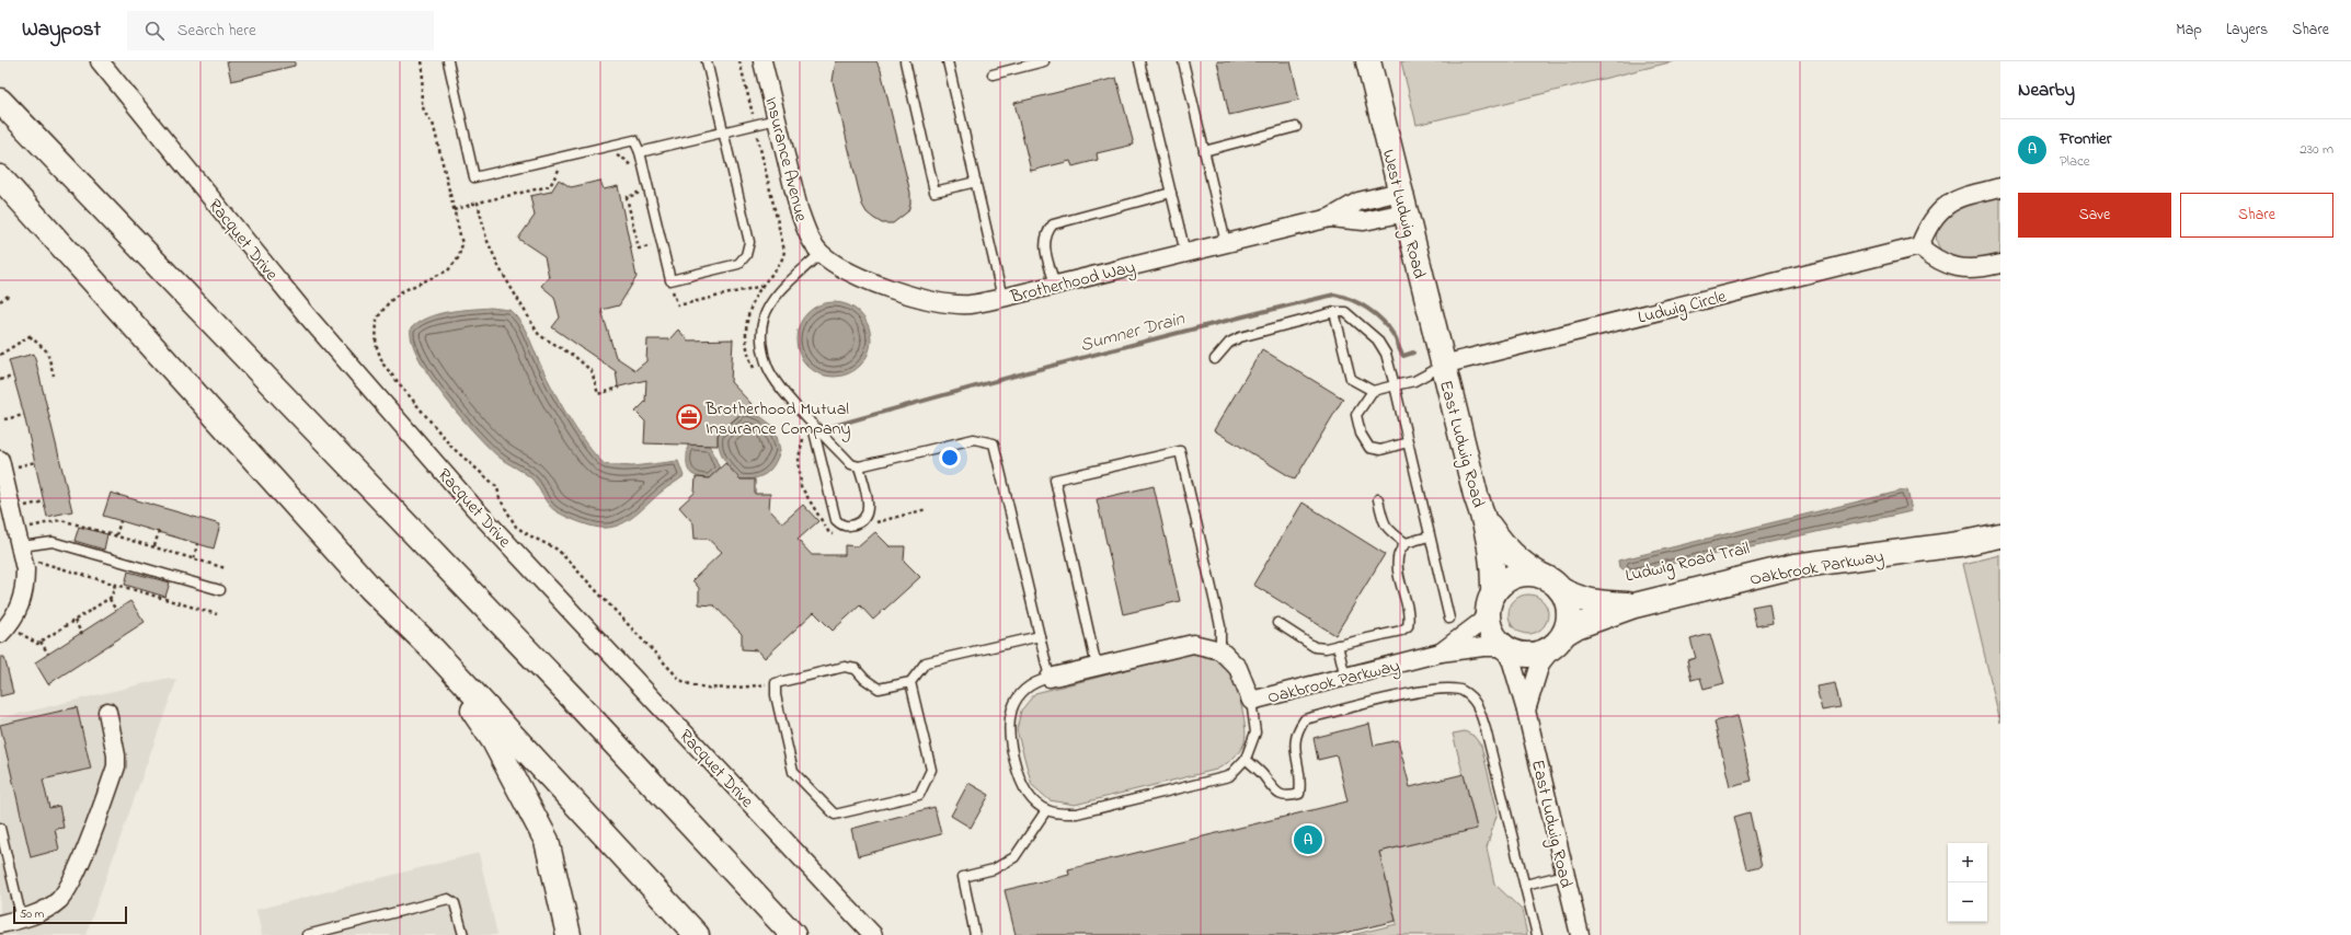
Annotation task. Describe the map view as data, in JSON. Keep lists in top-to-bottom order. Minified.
{"streets":{"main road":["West Ludwig Road","East Ludwig Road","Oakbrook Parkway"],"street":["Insurance Avenue","Racquet Drive","Brotherhood Way","Ludwig Circle"]},"crossings":[["Insurance Avenue","Brotherhood Way"],["West Ludwig Road","Brotherhood Way"],["West Ludwig Road","Ludwig Circle"],["West Ludwig Road","East Ludwig Road"],["Ludwig Circle","East Ludwig Road"],["East Ludwig Road","Oakbrook Parkway"]],"water":["Sumner Drain"],"places":{"office":["Brotherhood Mutual Insurance Company"]},"scale_bar":"50 m","page":{"header":"Waypost","search":"Search here","nav":["Map","Layers","Share"],"heading":"Nearby","list":[{"mark":"A","name":"Frontier","note":"Place","value":"230 m"}],"buttons":["Save","Share"],"pins":"A","map_buttons":["+","−"],"scale":"50 m"}}
